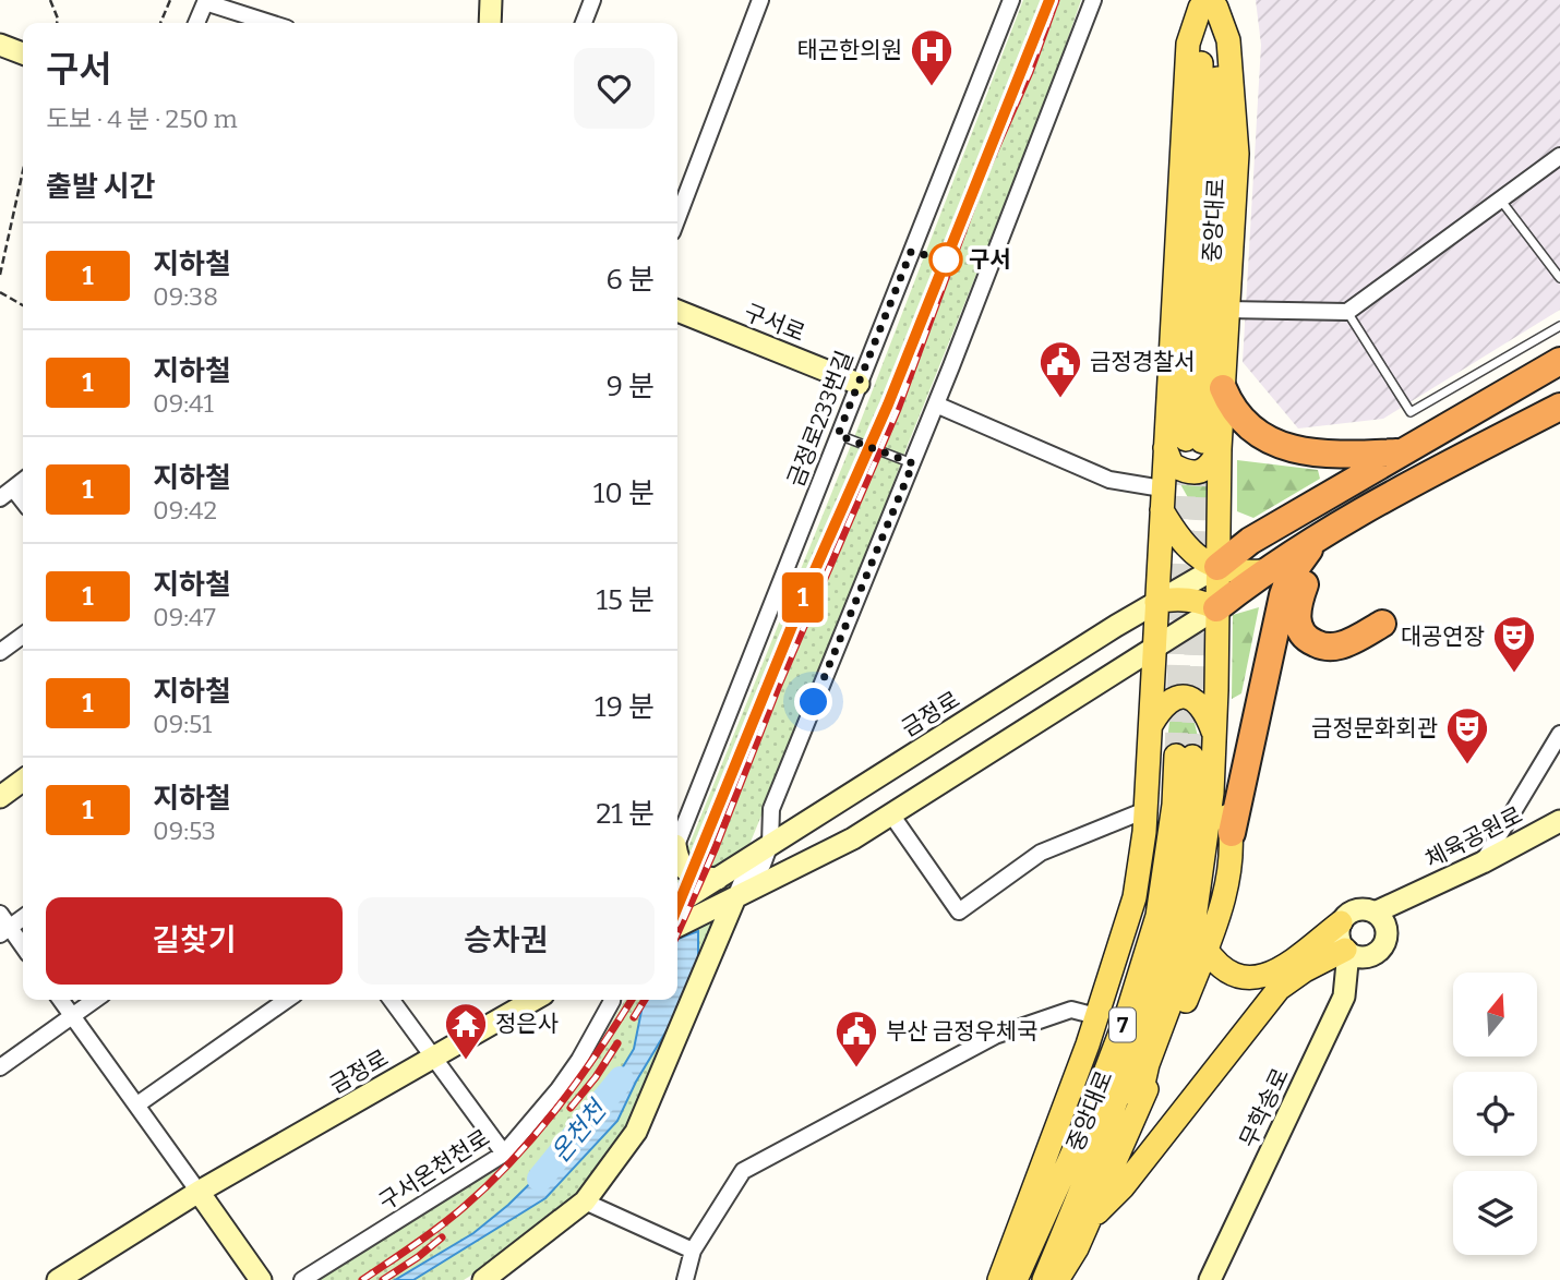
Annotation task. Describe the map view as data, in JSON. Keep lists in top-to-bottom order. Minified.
{"streets":{"main road":["중앙대로","구서로","금정로","체육공원로","7","무학송로"],"street":["금정로233번길","구서온천천로"]},"crossings":[["구서로","금정로233번길"],["체육공원로","무학송로"]],"water":["온천천"],"places":{"hospital":["태곤한의원"],"other":["구서"],"public building":["금정경찰서","부산 금정우체국"],"theatre":["대공연장","금정문화회관"],"temple":["정은사"]},"lines":["metro line 1"],"north":"top","page":{"on_map":"1","heading":[["구서","도보 · 4 분 · 250 m"],"출발 시간"],"list":[{"mark":"1","name":"지하철","note":"09:38","value":"6 분"},{"mark":"1","name":"지하철","note":"09:41","value":"9 분"},{"mark":"1","name":"지하철","note":"09:42","value":"10 분"},{"mark":"1","name":"지하철","note":"09:47","value":"15 분"},{"mark":"1","name":"지하철","note":"09:51","value":"19 분"},{"mark":"1","name":"지하철","note":"09:53","value":"21 분"}],"buttons":["길찾기","승차권"]}}
